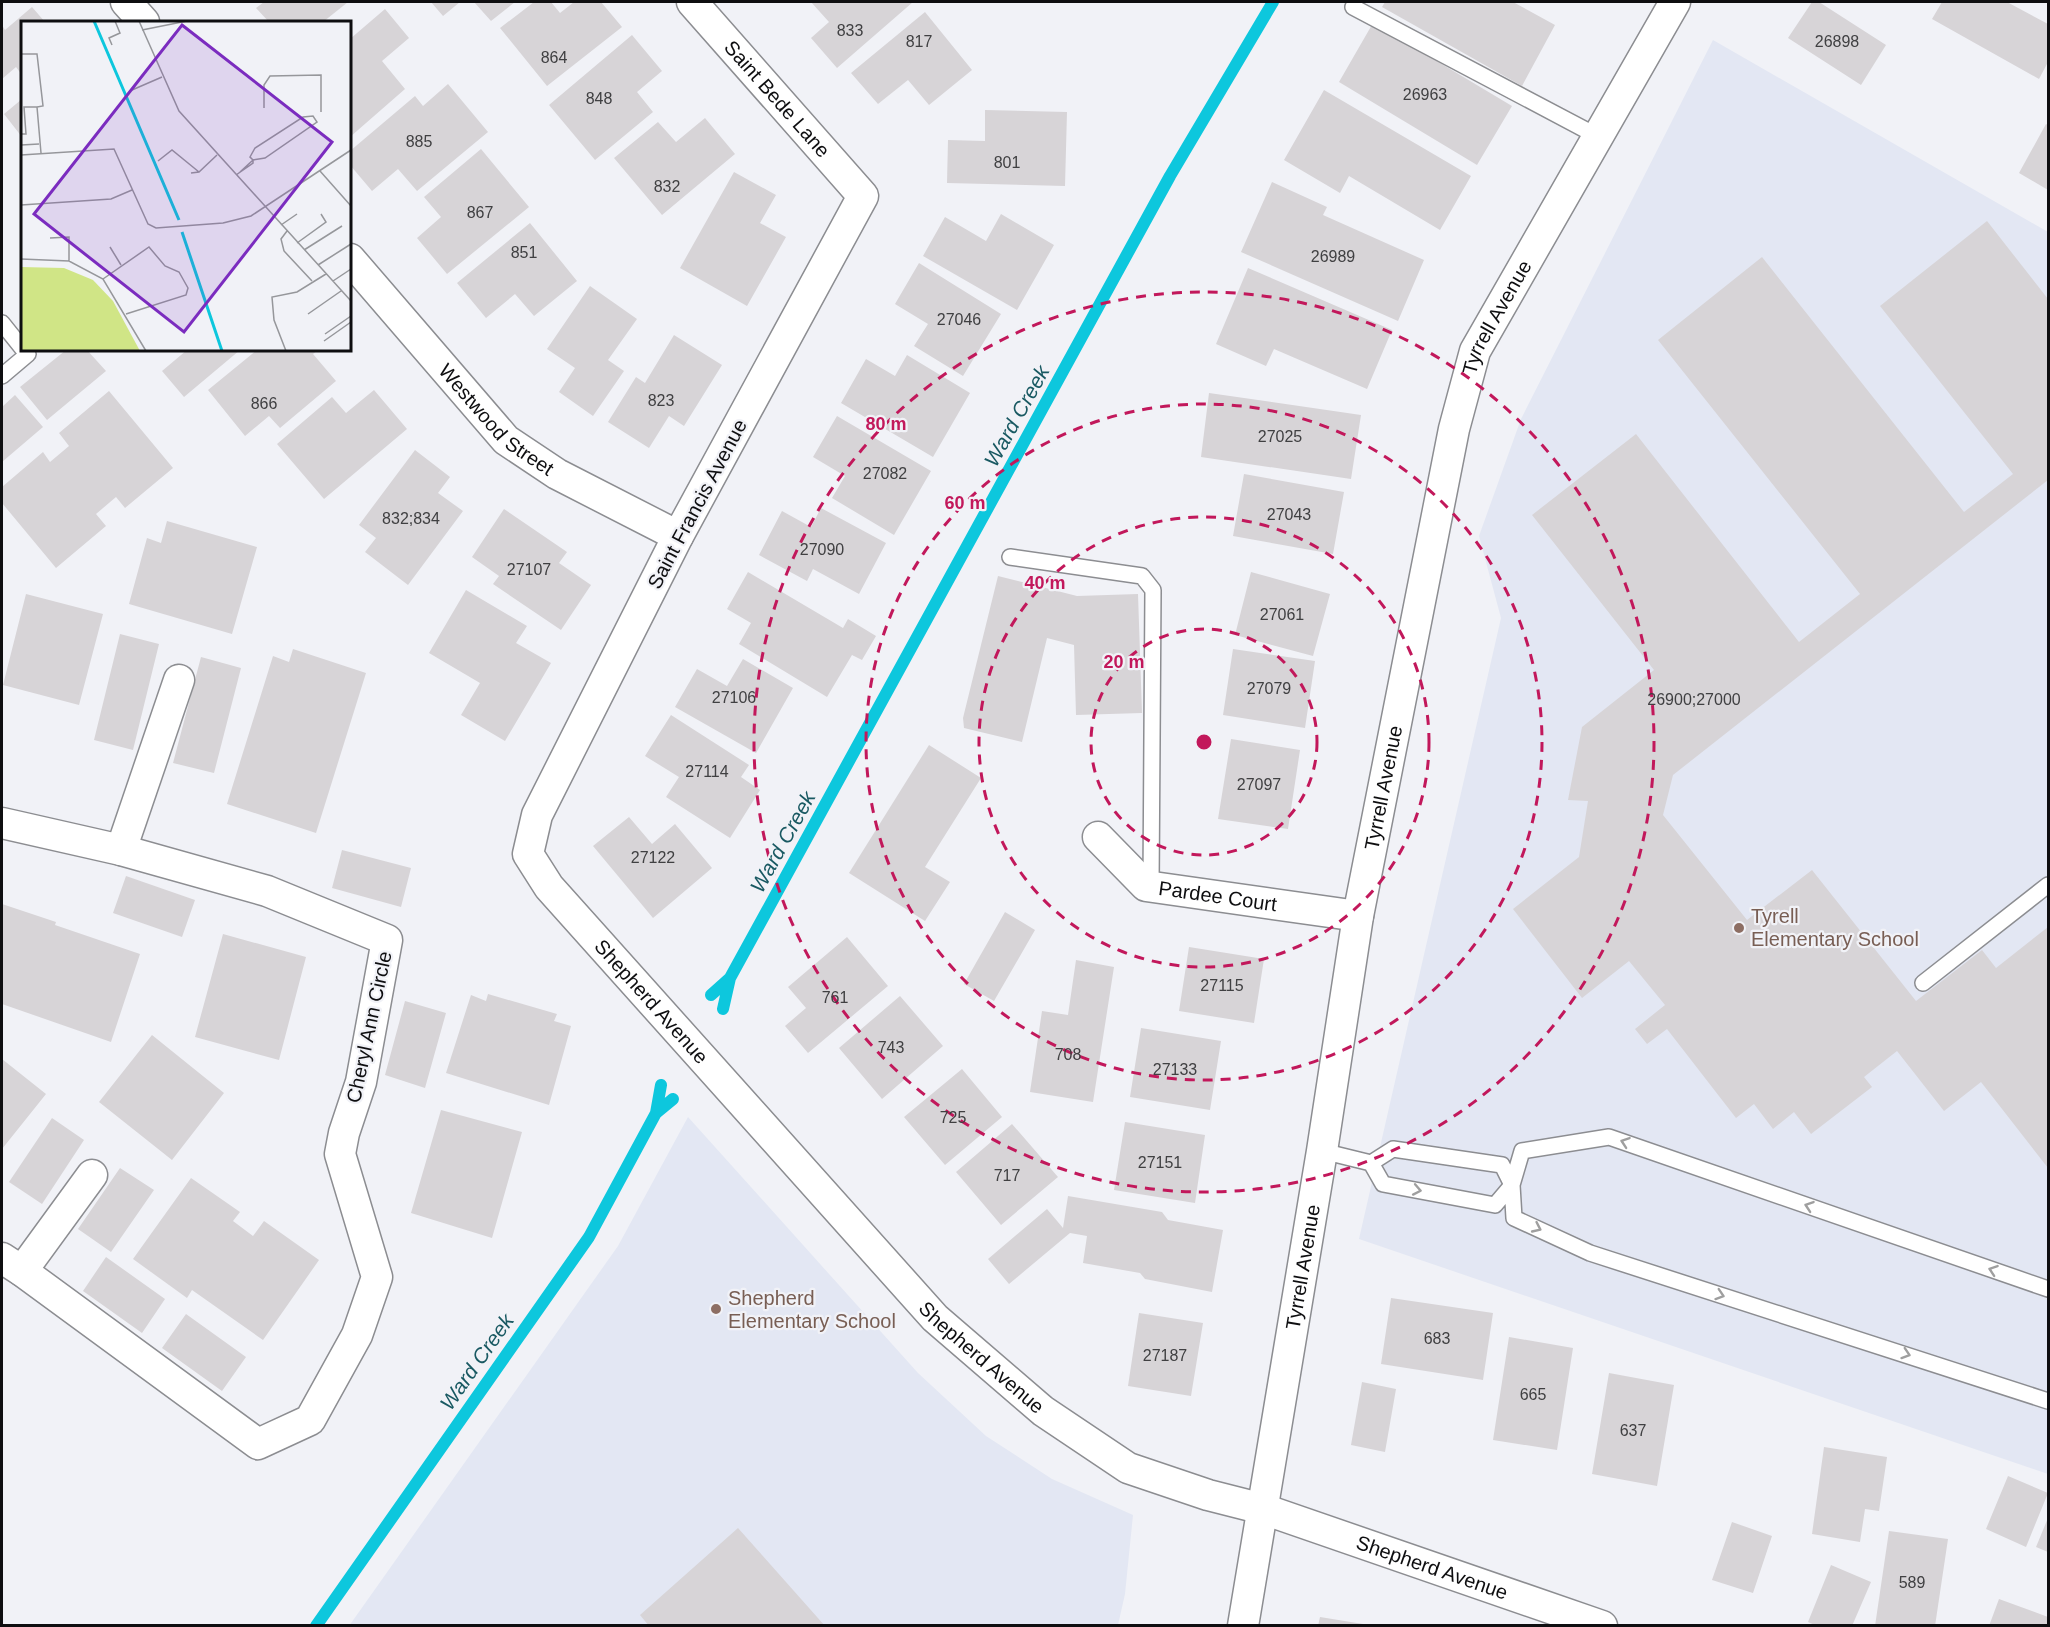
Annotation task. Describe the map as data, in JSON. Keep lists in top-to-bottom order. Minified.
{"streets":{"street":["Saint Bede Lane","Tyrrell Avenue","Westwood Street","Saint Francis Avenue","Pardee Court","Shepherd Avenue","Cheryl Ann Circle"]},"crossings":[["Saint Bede Lane","Saint Francis Avenue"],["Tyrrell Avenue","Pardee Court"],["Tyrrell Avenue","Shepherd Avenue"],["Westwood Street","Saint Francis Avenue"],["Saint Francis Avenue","Shepherd Avenue"]],"water":["Ward Creek"],"places":["Tyrell Elementary School","Shepherd Elementary School"],"house_numbers":["833","817","26898","864","26963","848","885","801","832","867","851","26989","27046","823","866","27025","27082","27043","832;834","27090","27107","27061","27079","27106","26900;27000","27114","27097","27122","27115","761","743","708","27133","725","27151","717","683","27187","665","637","589"],"rings":["80 m","60 m","40 m","20 m"]}
